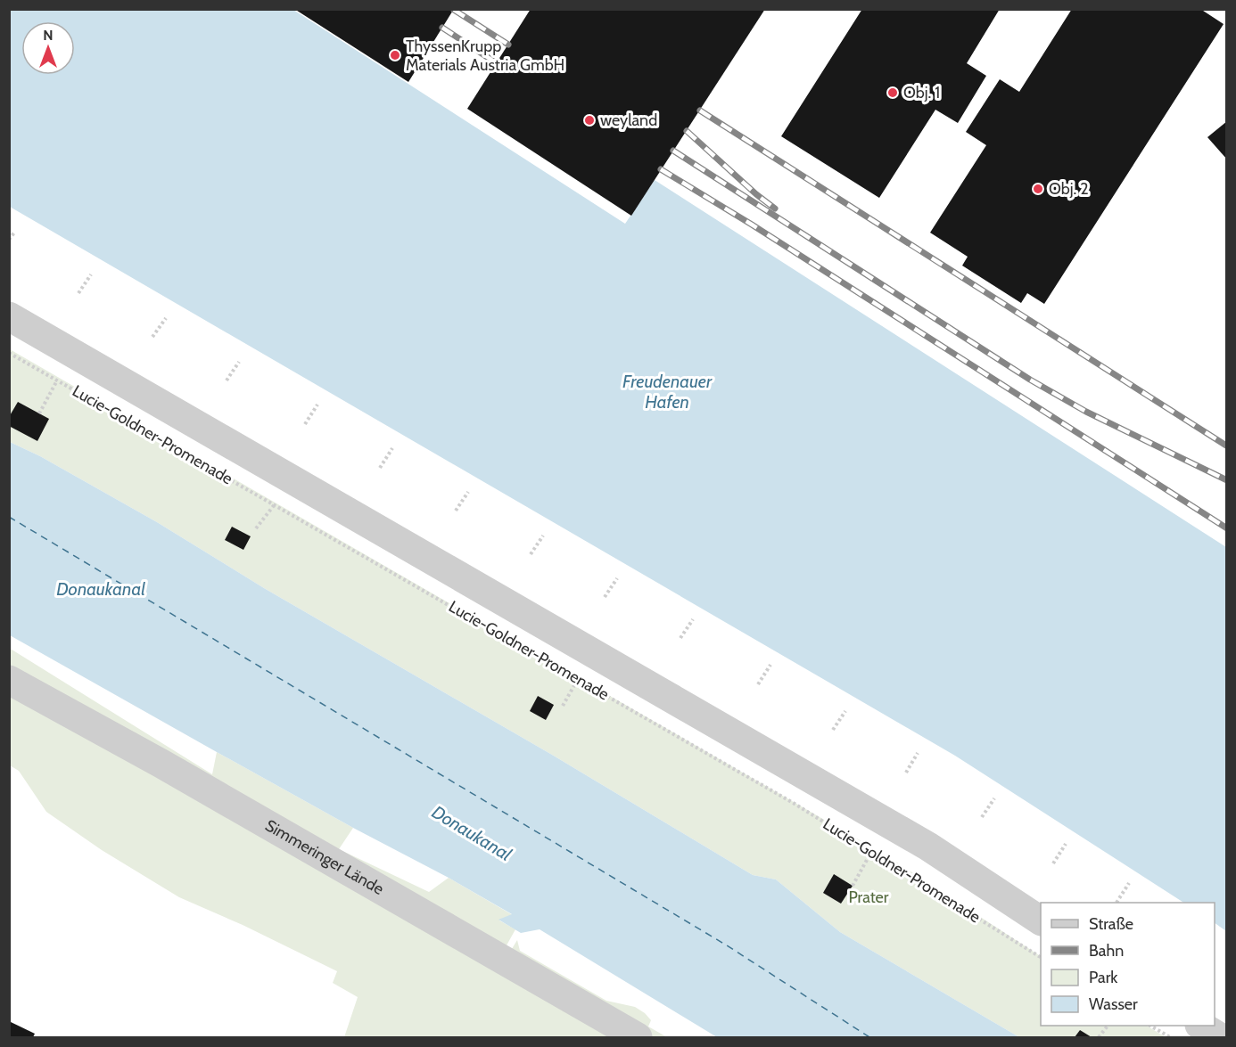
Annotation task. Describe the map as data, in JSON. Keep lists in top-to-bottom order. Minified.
{"streets":{"lane":["Simmeringer Lände"],"path":["Lucie-Goldner-Promenade"]},"water":["Freudenauer Hafen","Donaukanal"],"parks":["Prater"],"places":["ThyssenKrupp Materials Austria GmbH","Obj. 1","weyland","Obj. 2"],"legend":["Straße","Bahn","Park","Wasser"],"north":"top"}
